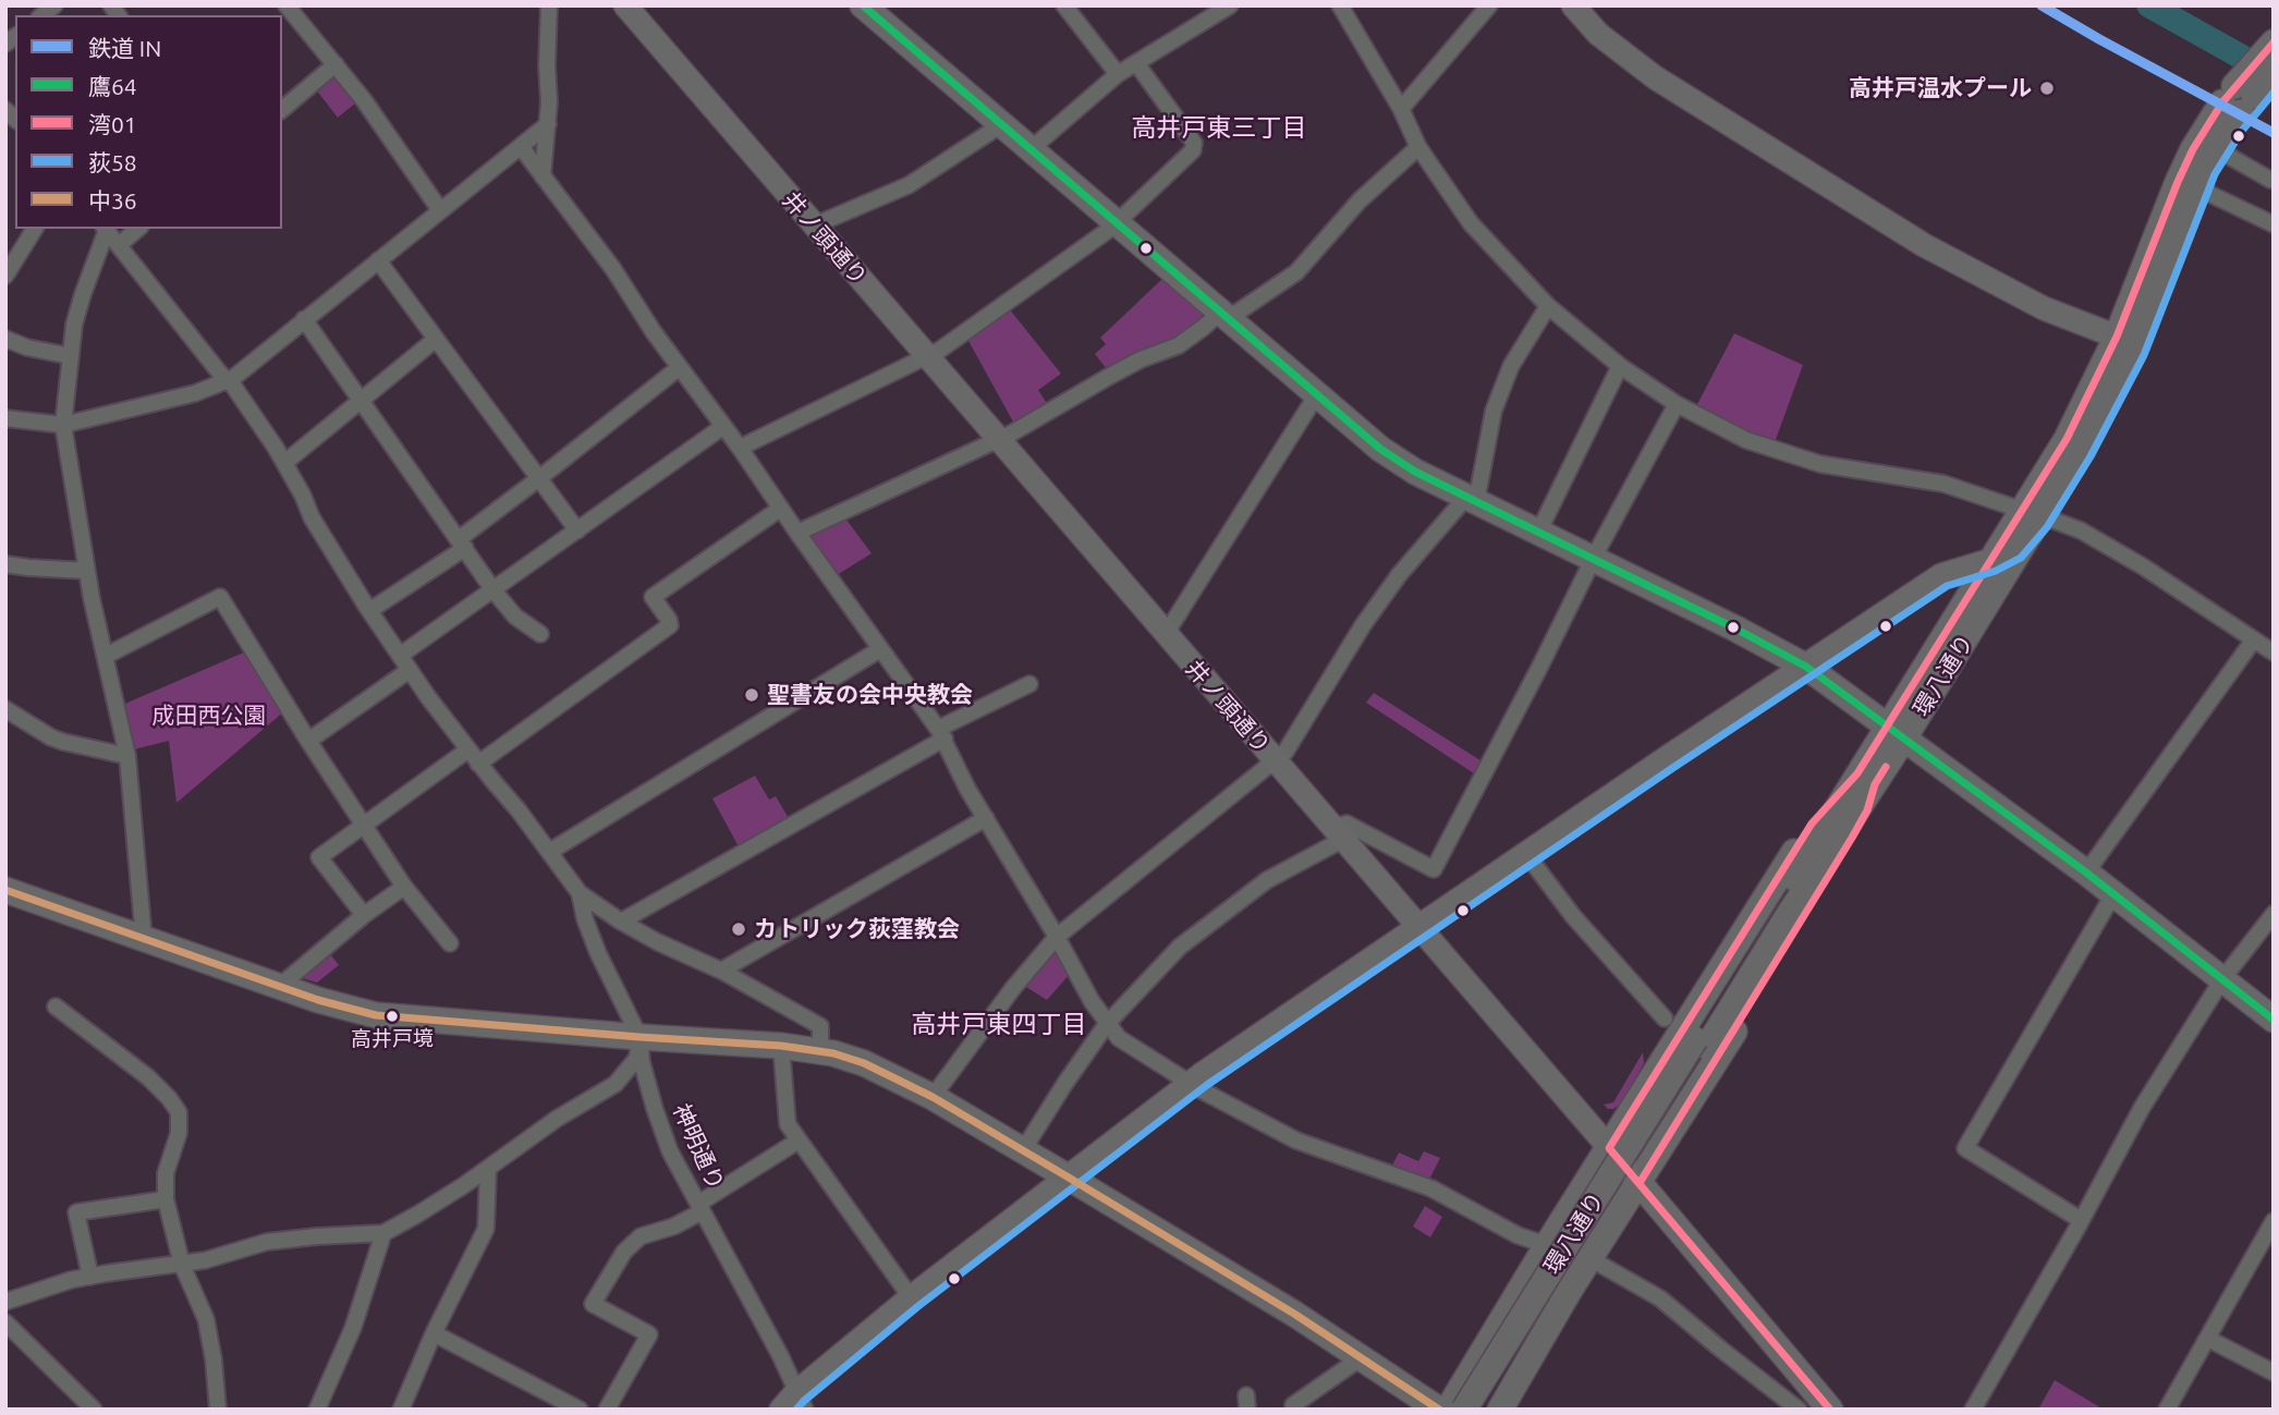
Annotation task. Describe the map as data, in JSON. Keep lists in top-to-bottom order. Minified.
{"streets":{"main road":["井ノ頭通り","環八通り"],"street":["神明通り"]},"districts":["高井戸東三丁目","高井戸東四丁目"],"parks":["成田西公園"],"places":["高井戸温水プール","聖書友の会中央教会","カトリック荻窪教会","高井戸境"],"lines":["rail line IN","transit line 鷹64","transit line 湾01","transit line 荻58","transit line 中36"],"legend":["鉄道 IN","鷹64","湾01","荻58","中36"]}
